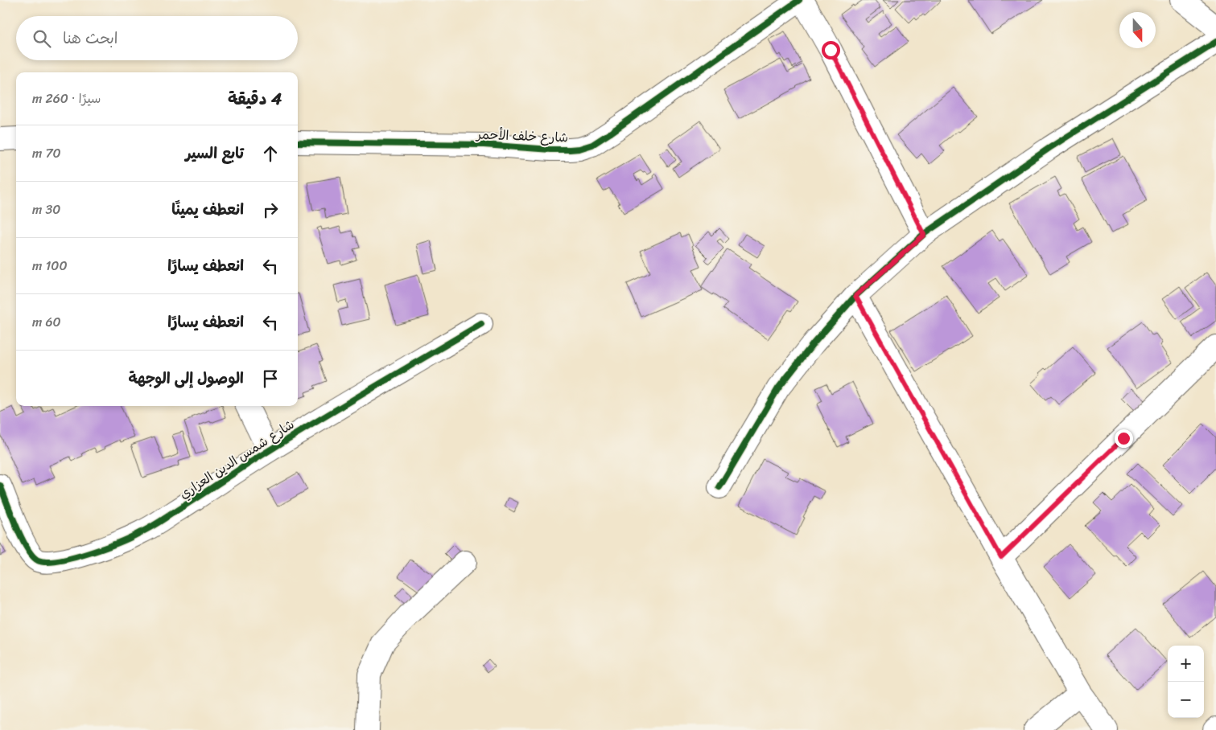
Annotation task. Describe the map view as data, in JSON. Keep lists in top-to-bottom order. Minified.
{"streets":{"street":["شارع خلف الأحمر","شارع شمس الدين العزاري"]},"north":"bottom","page":{"search":"ابحث هنا","heading":["4 دقيقة","سيرًا · 260 m"],"list":[["تابع السير","70 m"],["انعطف يمينًا","30 m"],["انعطف يسارًا","100 m"],["انعطف يسارًا","60 m"],"الوصول إلى الوجهة"],"map_buttons":["+","−"]}}
